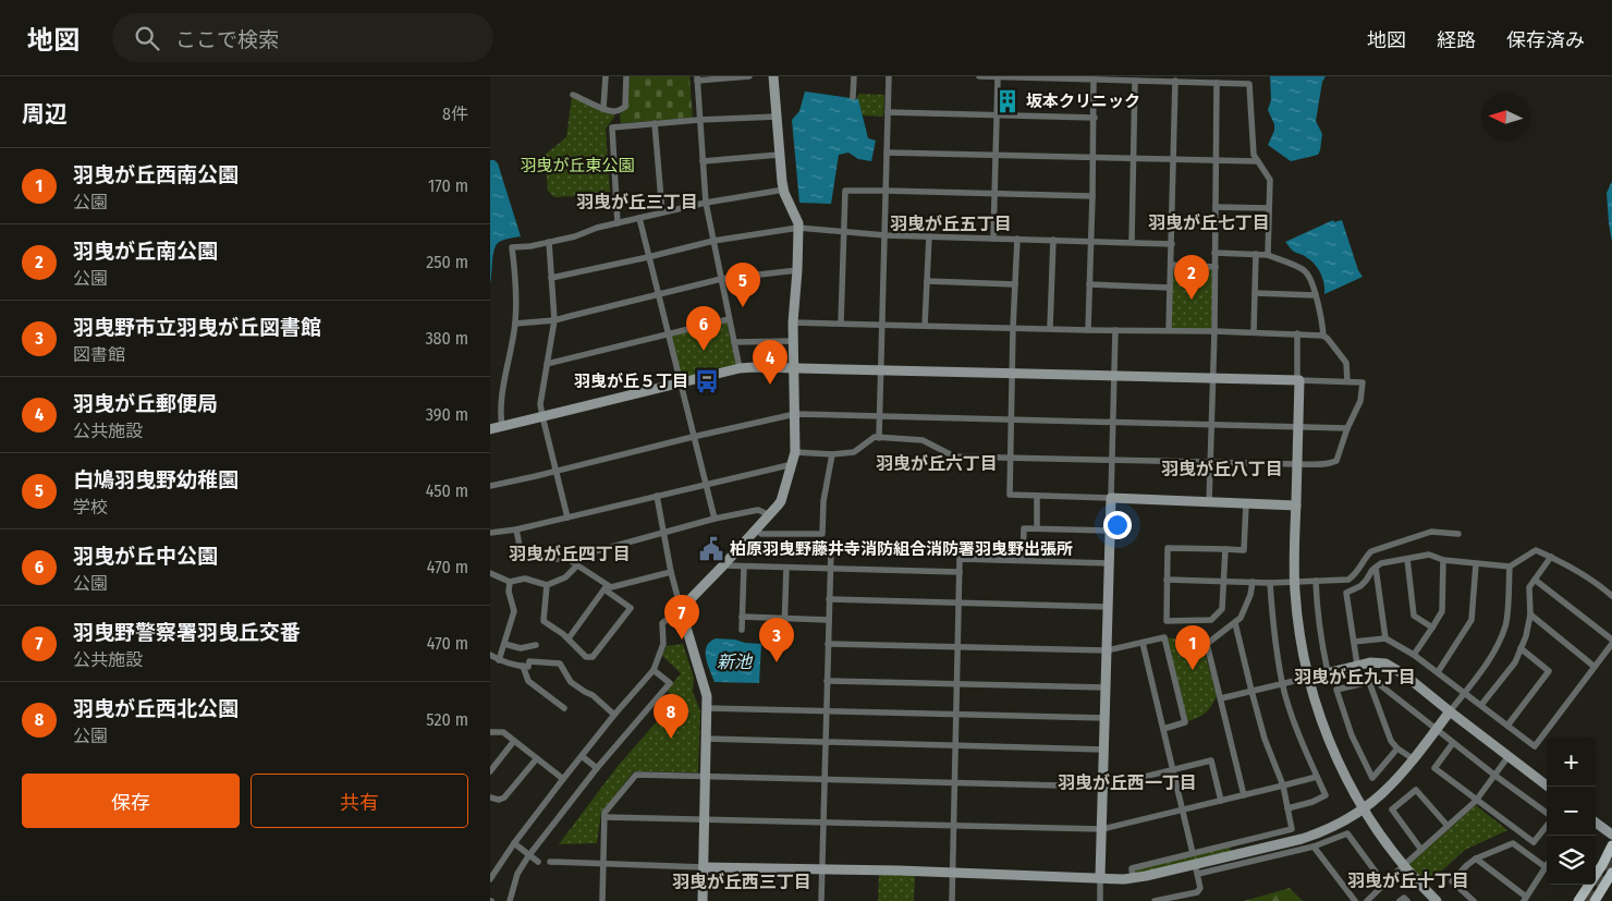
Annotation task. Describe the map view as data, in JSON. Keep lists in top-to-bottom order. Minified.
{"districts":["羽曳が丘三丁目","羽曳が丘七丁目","羽曳が丘五丁目","羽曳が丘六丁目","羽曳が丘八丁目","羽曳が丘四丁目","羽曳が丘九丁目","羽曳が丘西一丁目","羽曳が丘十丁目","羽曳が丘西三丁目"],"water":["新池"],"parks":["羽曳が丘東公園"],"places":{"building":["坂本クリニック"],"bus stop":["羽曳が丘５丁目"],"public building":["柏原羽曳野藤井寺消防組合消防署羽曳野出張所"]},"north":"left","page":{"header":"地図","search":"ここで検索","nav":["地図","経路","保存済み"],"heading":["周辺","8件"],"list":[{"mark":"1","name":"羽曳が丘西南公園","note":"公園","value":"170 m"},{"mark":"2","name":"羽曳が丘南公園","note":"公園","value":"250 m"},{"mark":"3","name":"羽曳野市立羽曳が丘図書館","note":"図書館","value":"380 m"},{"mark":"4","name":"羽曳が丘郵便局","note":"公共施設","value":"390 m"},{"mark":"5","name":"白鳩羽曳野幼稚園","note":"学校","value":"450 m"},{"mark":"6","name":"羽曳が丘中公園","note":"公園","value":"470 m"},{"mark":"7","name":"羽曳野警察署羽曳丘交番","note":"公共施設","value":"470 m"},{"mark":"8","name":"羽曳が丘西北公園","note":"公園","value":"520 m"}],"pins":["2","5","6","4","7","3","1","8"],"map_buttons":["+","−"],"buttons":["保存","共有"]}}
